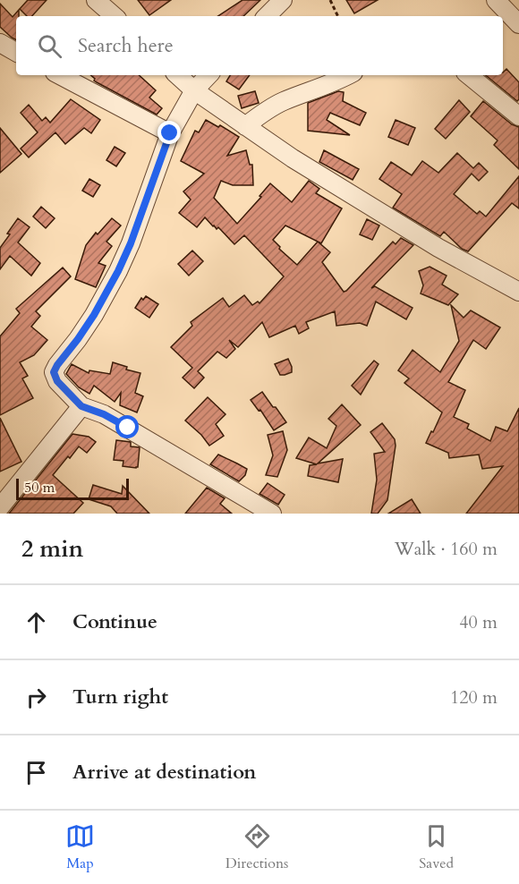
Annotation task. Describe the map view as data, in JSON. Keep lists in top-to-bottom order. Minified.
{"scale_bar":"50 m","page":{"search":"Search here","scale":"50 m","heading":["2 min","Walk · 160 m"],"list":[["Continue","40 m"],["Turn right","120 m"],"Arrive at destination"],"nav":["Map","Directions","Saved"]}}
